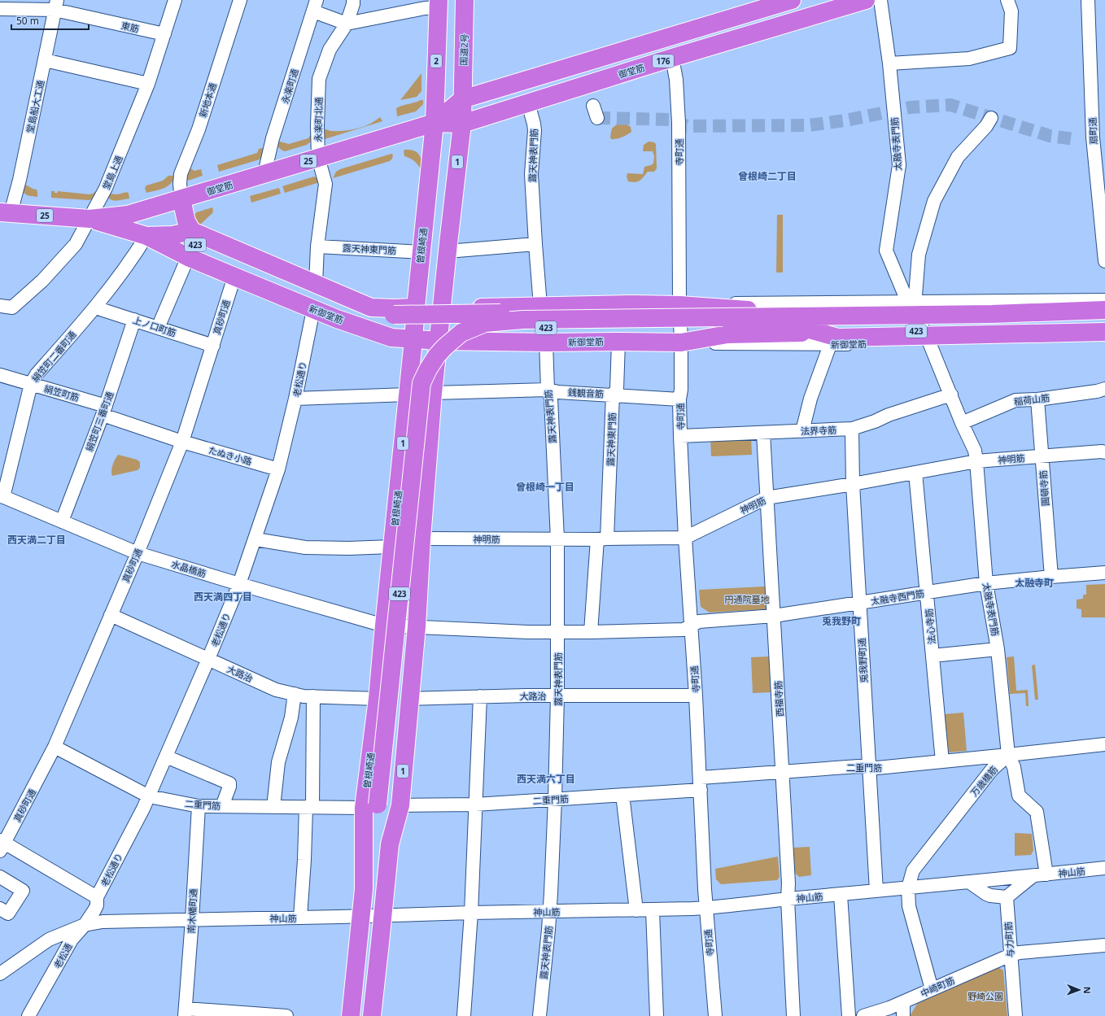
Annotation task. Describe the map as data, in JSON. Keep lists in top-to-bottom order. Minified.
{"streets":{"highway":["国道2号","2","176","御堂筋","25","1","423","曽根崎通","新御堂筋"],"street":["東筋","永楽町通","新地本通","堂島船大工通","永楽町北通","扇町通","太融寺表門筋","寺町通","露天神表門筋","堂島上通","露天神東門筋","真砂町通","上ノ口町筋","絹笠町二番町通","老松通り","絹笠町筋","銭観音筋","稲荷山筋","絹笠町三番町通","法界寺筋","たぬき小路","神明筋","圓頓寺筋","水晶橋筋","太融寺西門筋","法心寺筋","兎我野町通","大路治","西福寺筋","二重門筋","万歳橋筋","神山筋","南木幡町通","与力町筋","老松通","中崎町筋"]},"crossings":[["東筋","堂島船大工通"],["東筋","堂島上通"],["国道2号","御堂筋"],["御堂筋","永楽町通"],["御堂筋","新地本通"],["御堂筋","堂島船大工通"],["御堂筋","永楽町北通"],["御堂筋","寺町通"],["御堂筋","露天神表門筋"],["御堂筋","1"],["御堂筋","堂島上通"],["御堂筋","曽根崎通"],["御堂筋","新御堂筋"],["永楽町北通","423"],["永楽町北通","露天神東門筋"],["太融寺表門筋","新御堂筋"],["太融寺表門筋","稲荷山筋"],["太融寺表門筋","法界寺筋"],["太融寺表門筋","神明筋"],["太融寺表門筋","太融寺西門筋"],["太融寺表門筋","二重門筋"],["太融寺表門筋","万歳橋筋"],["太融寺表門筋","神山筋"],["寺町通","423"],["寺町通","新御堂筋"],["寺町通","銭観音筋"],["寺町通","法界寺筋"],["寺町通","神明筋"],["寺町通","太融寺西門筋"],["寺町通","大路治"],["寺町通","二重門筋"],["寺町通","神山筋"],["露天神表門筋","423"],["露天神表門筋","新御堂筋"],["露天神表門筋","銭観音筋"],["露天神表門筋","神明筋"],["露天神表門筋","水晶橋筋"],["露天神表門筋","太融寺西門筋"],["露天神表門筋","大路治"],["露天神表門筋","二重門筋"],["露天神表門筋","神山筋"],["1","423"],["1","曽根崎通"],["1","新御堂筋"],["1","銭観音筋"],["1","神明筋"],["1","水晶橋筋"],["1","大路治"],["1","二重門筋"],["堂島上通","新御堂筋"],["423","曽根崎通"],["423","新御堂筋"],["423","真砂町通"],["423","絹笠町二番町通"],["423","二重門筋"],["423","神山筋"],["曽根崎通","露天神東門筋"],["曽根崎通","新御堂筋"],["曽根崎通","水晶橋筋"],["曽根崎通","大路治"],["曽根崎通","二重門筋"],["露天神東門筋","新御堂筋"],["露天神東門筋","銭観音筋"],["露天神東門筋","神明筋"],["露天神東門筋","太融寺西門筋"],["新御堂筋","真砂町通"],["新御堂筋","絹笠町二番町通"],["新御堂筋","老松通り"],["真砂町通","上ノ口町筋"],["真砂町通","絹笠町筋"],["真砂町通","たぬき小路"],["真砂町通","水晶橋筋"],["真砂町通","大路治"],["真砂町通","二重門筋"],["上ノ口町筋","絹笠町二番町通"],["上ノ口町筋","絹笠町三番町通"],["絹笠町二番町通","絹笠町筋"],["絹笠町二番町通","水晶橋筋"],["老松通り","たぬき小路"],["老松通り","水晶橋筋"],["老松通り","大路治"],["老松通り","二重門筋"],["老松通り","老松通"],["絹笠町筋","絹笠町三番町通"],["絹笠町筋","たぬき小路"],["稲荷山筋","圓頓寺筋"],["絹笠町三番町通","水晶橋筋"],["法界寺筋","兎我野町通"],["法界寺筋","西福寺筋"],["神明筋","圓頓寺筋"],["神明筋","法心寺筋"],["神明筋","兎我野町通"],["神明筋","西福寺筋"],["圓頓寺筋","太融寺西門筋"],["水晶橋筋","太融寺西門筋"],["太融寺西門筋","法心寺筋"],["太融寺西門筋","兎我野町通"],["太融寺西門筋","西福寺筋"],["法心寺筋","二重門筋"],["兎我野町通","二重門筋"],["兎我野町通","神山筋"],["西福寺筋","二重門筋"],["西福寺筋","神山筋"],["二重門筋","万歳橋筋"],["二重門筋","南木幡町通"],["万歳橋筋","神山筋"],["万歳橋筋","中崎町筋"],["神山筋","南木幡町通"],["神山筋","老松通"],["与力町筋","中崎町筋"]],"districts":["曾根崎二丁目","曾根崎一丁目","西天満二丁目","太融寺町","西天満四丁目","兎我野町","西天満六丁目"],"parks":["円通院墓地","野崎公園"],"scale_bar":"50 m","north":"right"}
